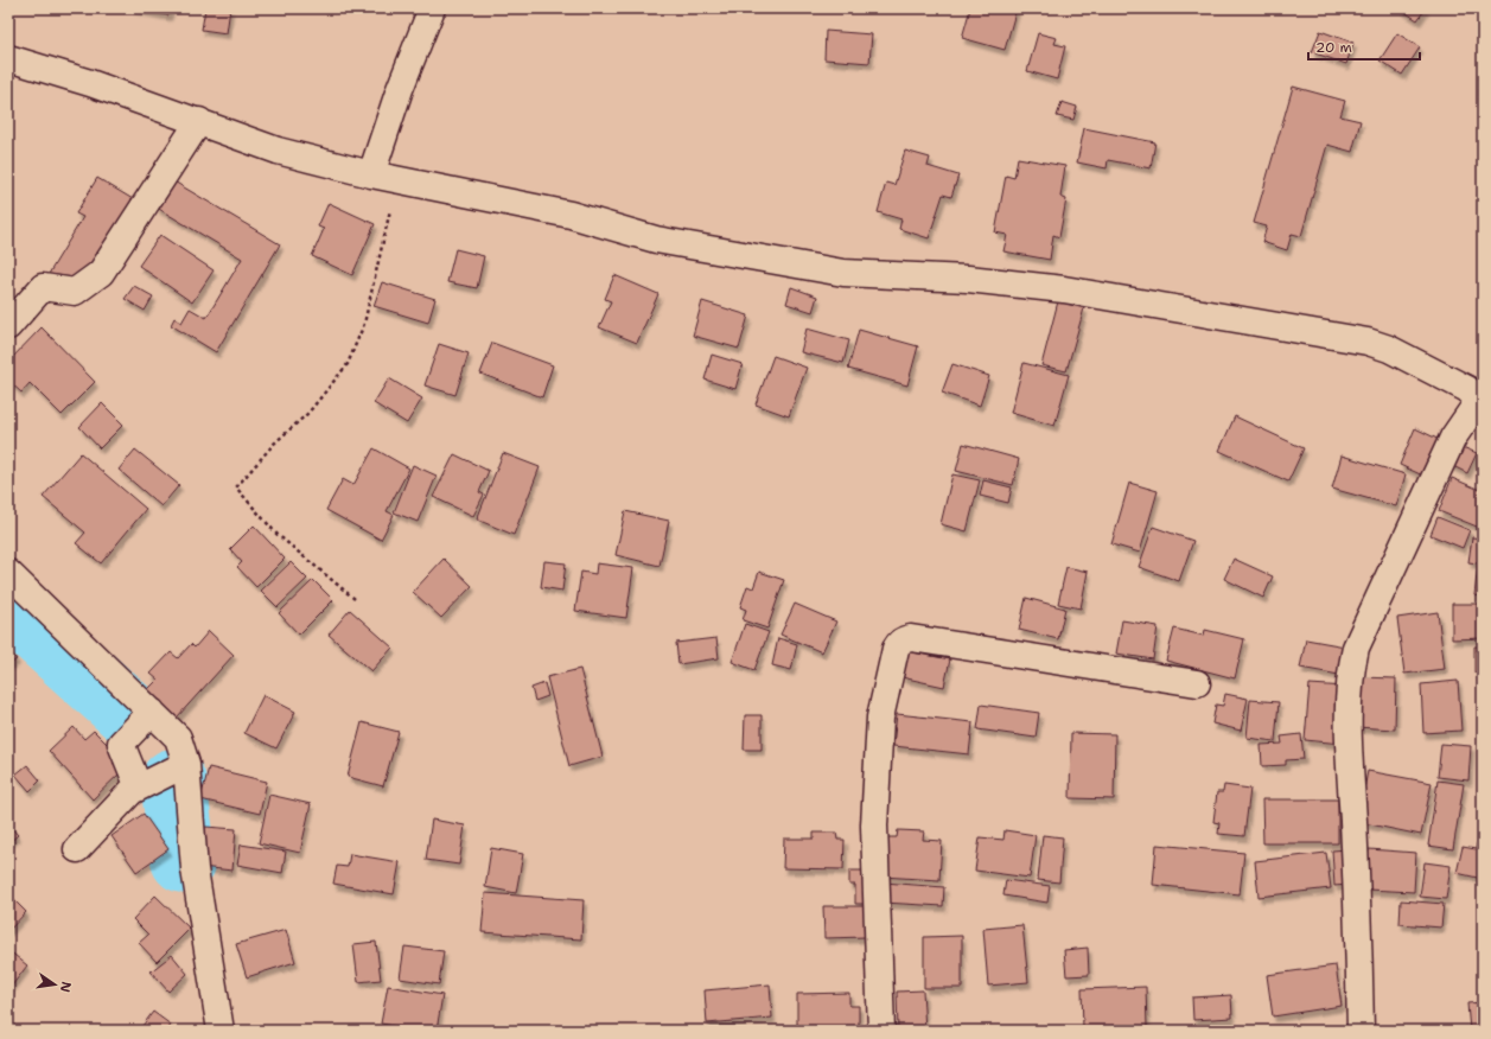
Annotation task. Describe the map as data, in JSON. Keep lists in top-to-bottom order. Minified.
{"scale_bar":"20 m","north":"right"}
